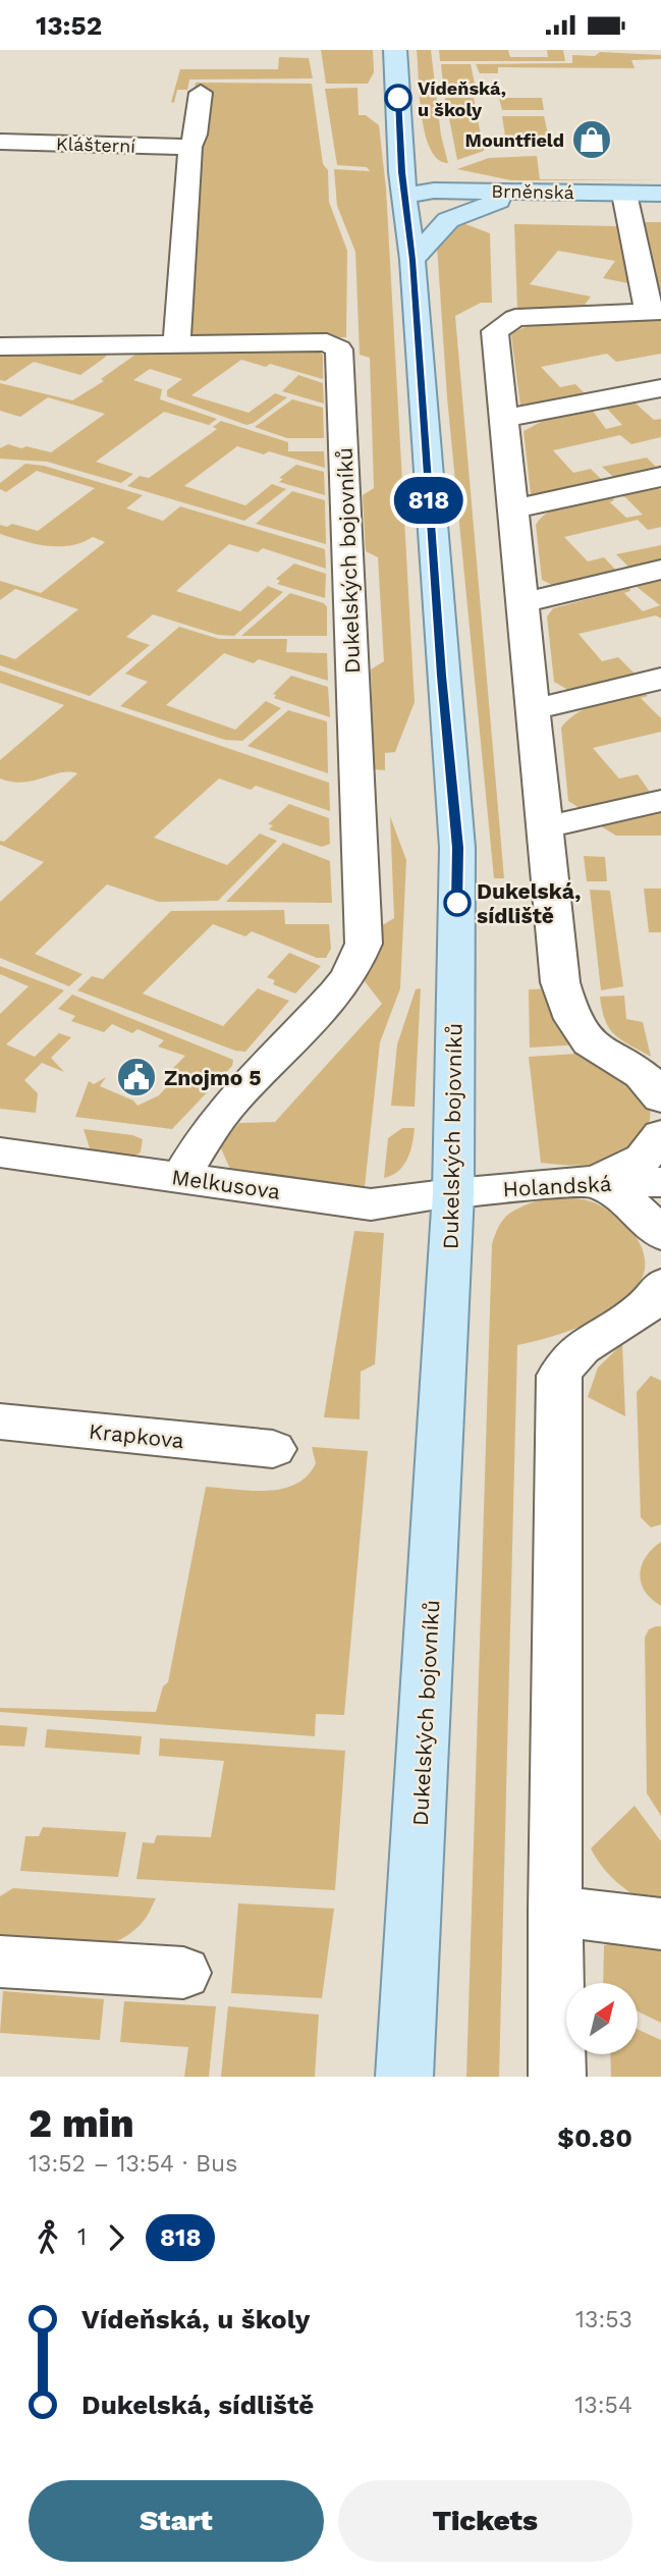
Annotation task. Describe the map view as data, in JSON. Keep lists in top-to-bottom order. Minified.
{"streets":{"main road":["Brněnská","Dukelských bojovníků"],"street":["Klášterní","Melkusova","Holandská","Krapkova"]},"crossings":[["Brněnská","Dukelských bojovníků"],["Dukelských bojovníků","Melkusova"],["Dukelských bojovníků","Holandská"],["Melkusova","Holandská"]],"places":{"other":["Vídeňská, u školy","Dukelská, sídliště"],"shop":["Mountfield"],"public building":["Znojmo 5"]},"lines":["bus line 818"],"north":"top right","page":{"status":"13:52","on_map":"818","heading":["2 min","13:52 – 13:54 · Bus","$0.80"],"legs":["1","818"],"list":[{"name":"Vídeňská, u školy","value":"13:53"},{"name":"Dukelská, sídliště","value":"13:54"}],"buttons":["Start","Tickets"]}}
